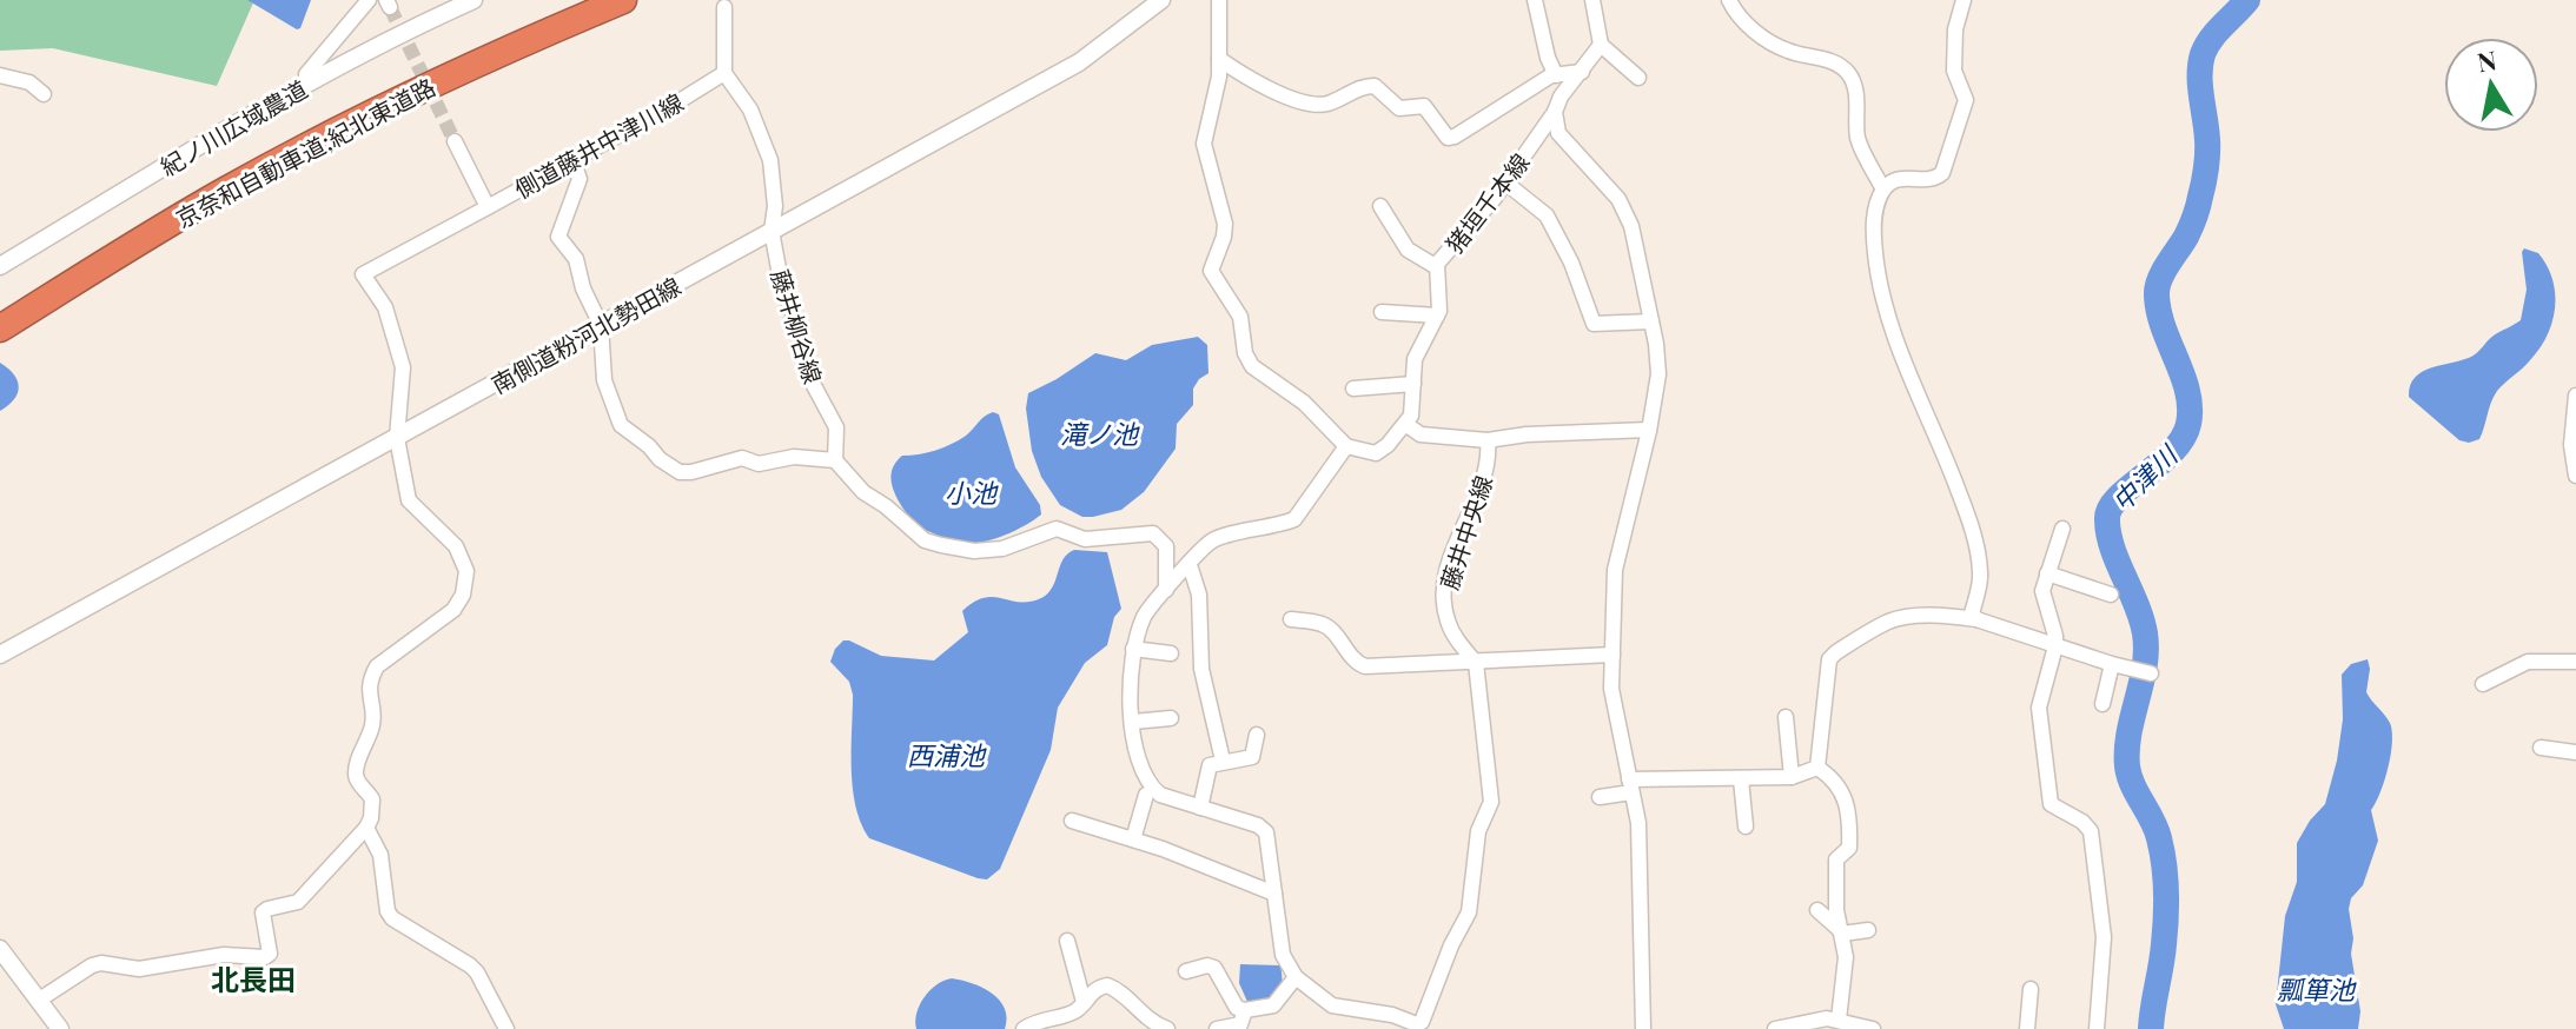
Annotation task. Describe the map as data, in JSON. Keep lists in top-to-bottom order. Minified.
{"streets":{"highway":["京奈和自動車道;紀北東道路"],"street":["紀ノ川広域農道","側道藤井中津川線","猪垣千本線","藤井柳谷線","南側道粉河北勢田線","藤井中央線"]},"crossings":[["側道藤井中津川線","藤井柳谷線"],["猪垣千本線","藤井中央線"],["藤井柳谷線","南側道粉河北勢田線"]],"districts":["北長田"],"water":["滝ノ池","中津川","小池","西浦池","瓢箪池"],"north":"top"}
